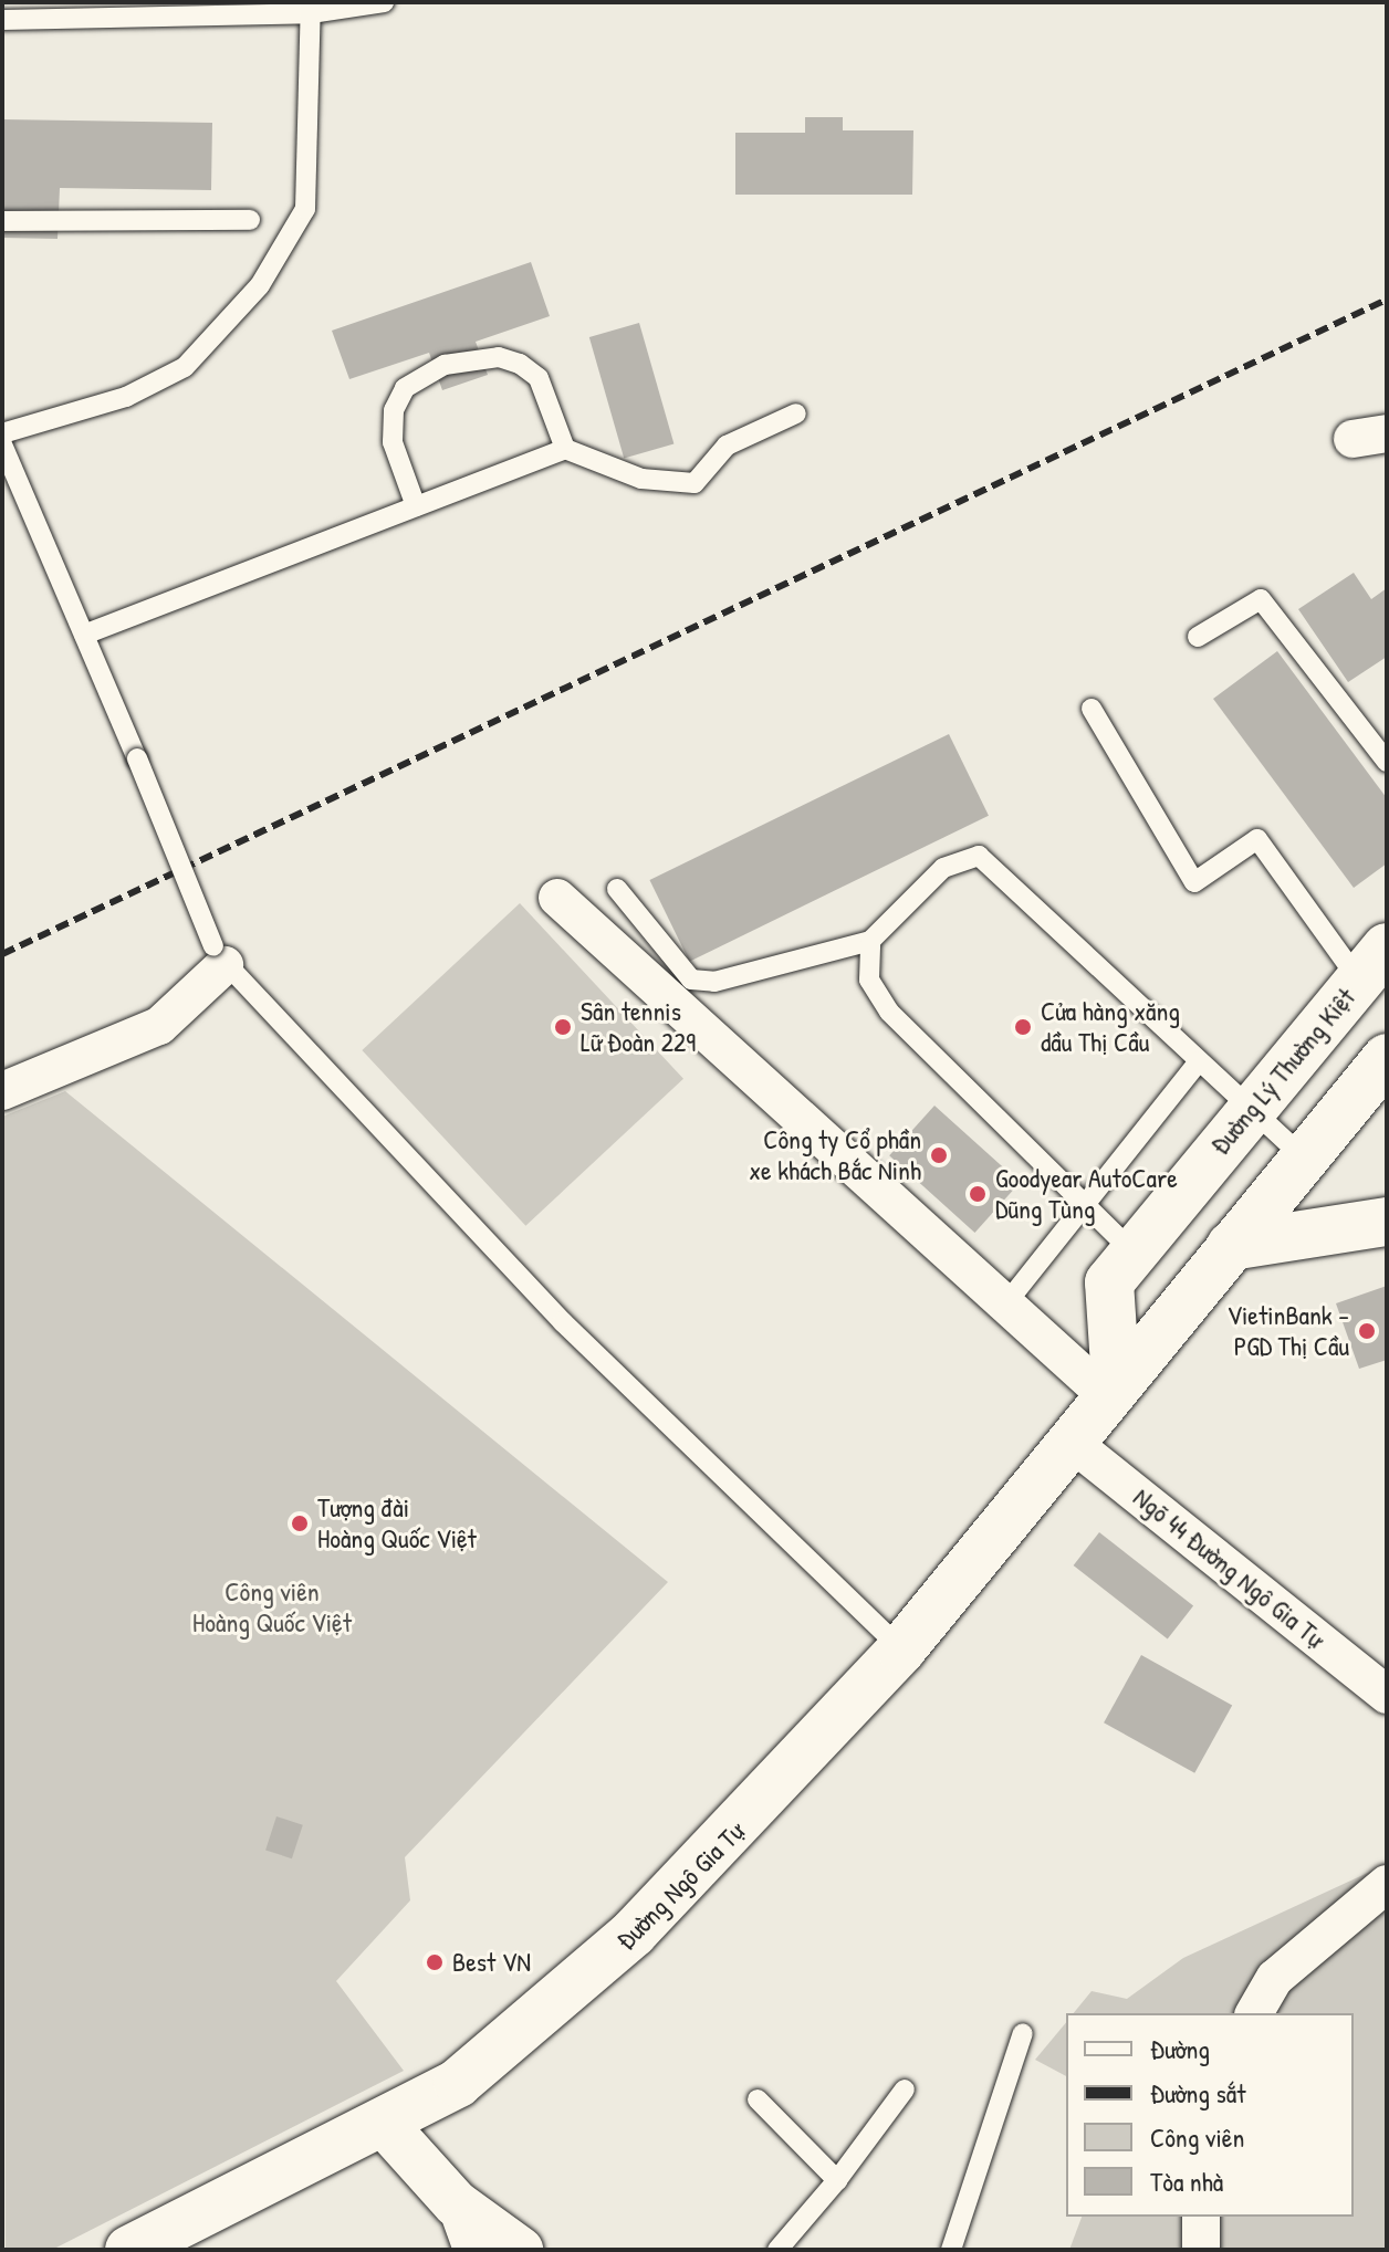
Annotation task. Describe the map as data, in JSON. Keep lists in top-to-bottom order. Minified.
{"streets":{"main road":["Đường Lý Thường Kiệt","Đường Ngô Gia Tự"],"street":["Ngõ 44 Đường Ngô Gia Tự"]},"crossings":[["Ngõ 44 Đường Ngô Gia Tự","Đường Ngô Gia Tự"]],"parks":["Công viên Hoàng Quốc Việt"],"places":["Sân tennis Lữ Đoàn 229","Cửa hàng xăng dầu Thị Cầu","Công ty Cổ phần xe khách Bắc Ninh","Goodyear AutoCare Dũng Tùng","VietinBank - PGD Thị Cầu","Tượng đài Hoàng Quốc Việt","Best VN"],"legend":["Đường","Đường sắt","Công viên","Tòa nhà"]}
